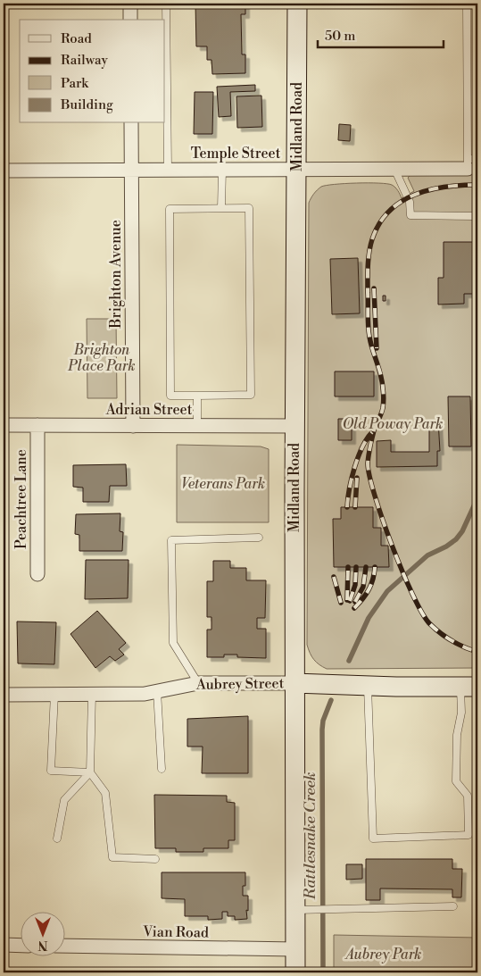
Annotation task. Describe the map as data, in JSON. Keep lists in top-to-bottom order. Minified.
{"streets":{"main road":["Midland Road","Aubrey Street"],"street":["Temple Street","Brighton Avenue","Adrian Street","Peachtree Lane","Vian Road"]},"crossings":[["Midland Road","Temple Street"],["Midland Road","Adrian Street"],["Midland Road","Aubrey Street"],["Midland Road","Vian Road"],["Temple Street","Brighton Avenue"],["Brighton Avenue","Adrian Street"],["Adrian Street","Peachtree Lane"]],"water":["Rattlesnake Creek"],"parks":["Brighton Place Park","Old Poway Park","Veterans Park","Aubrey Park"],"legend":["Road","Railway","Park","Building"],"scale_bar":"50 m","north":"bottom"}
